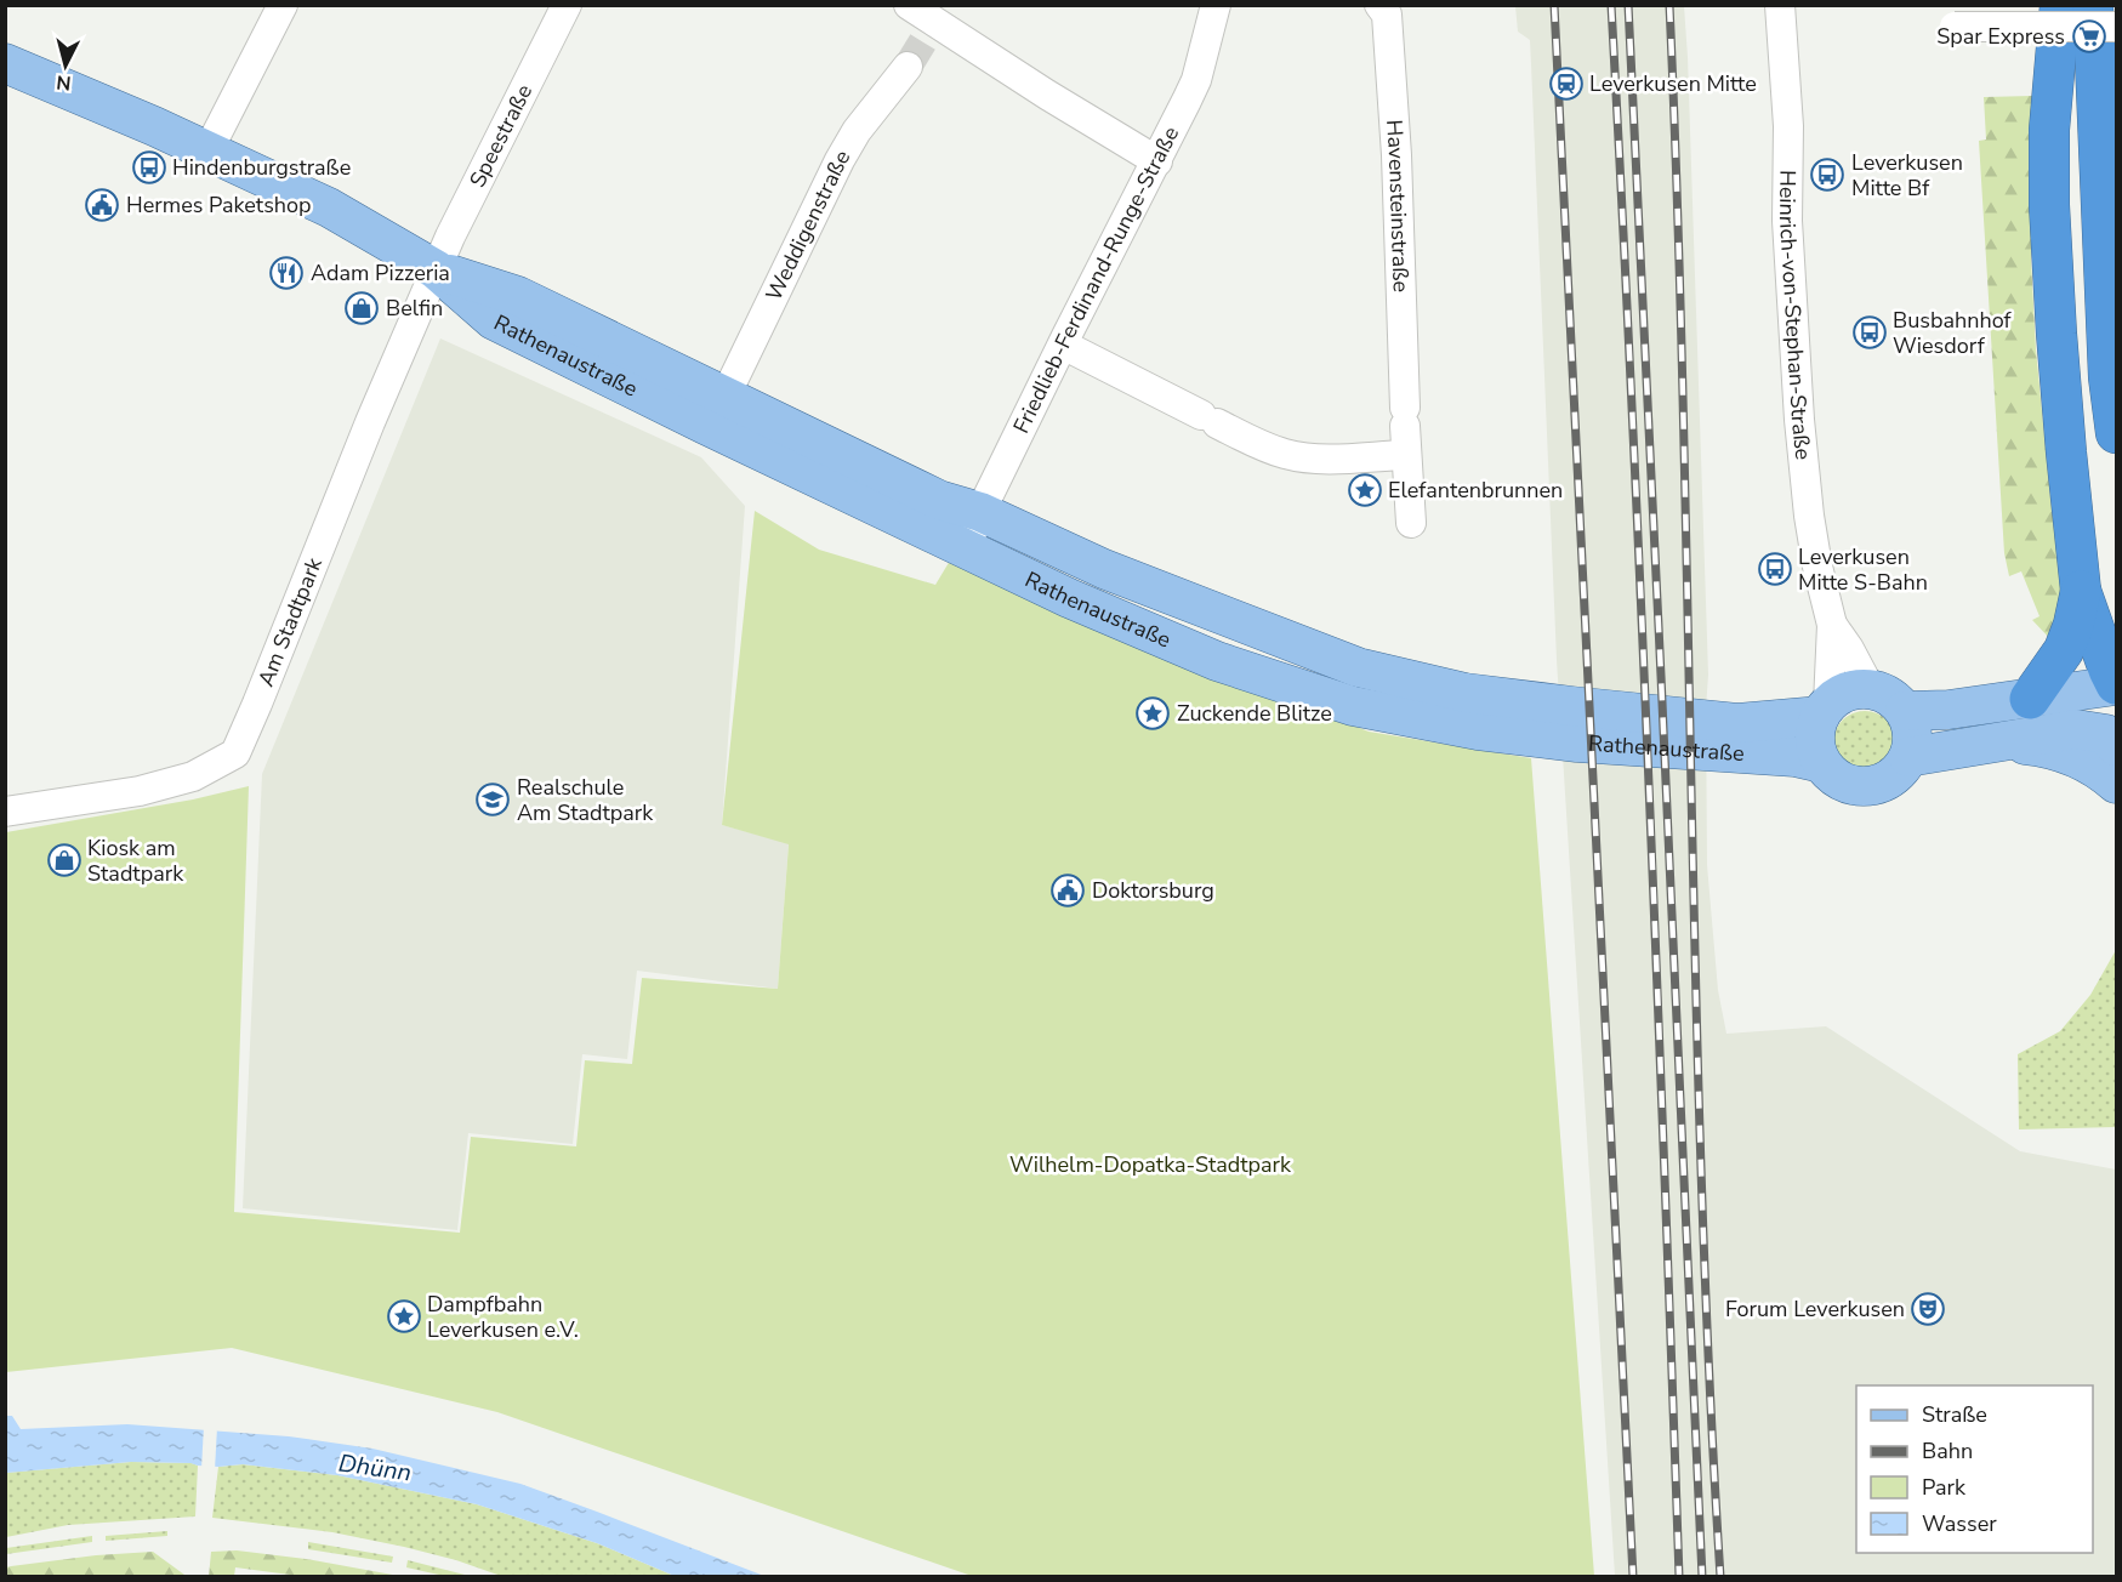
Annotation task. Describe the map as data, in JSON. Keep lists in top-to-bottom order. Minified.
{"streets":{"main road":["Rathenaustraße"],"street":["Speestraße","Havensteinstraße","Weddigenstraße","Friedlieb-Ferdinand-Runge-Straße","Heinrich-von-Stephan-Straße","Am Stadtpark"]},"crossings":[["Speestraße","Rathenaustraße"],["Speestraße","Am Stadtpark"],["Weddigenstraße","Rathenaustraße"],["Friedlieb-Ferdinand-Runge-Straße","Rathenaustraße"],["Heinrich-von-Stephan-Straße","Rathenaustraße"],["Rathenaustraße","Am Stadtpark"]],"water":["Dhünn"],"parks":["Wilhelm-Dopatka-Stadtpark"],"places":{"supermarket":["Spar Express"],"station":["Leverkusen Mitte"],"bus stop":["Hindenburgstraße","Leverkusen Mitte Bf","Busbahnhof Wiesdorf","Leverkusen Mitte S-Bahn"],"public building":["Hermes Paketshop","Doktorsburg"],"restaurant":["Adam Pizzeria"],"shop":["Belfin","Kiosk am Stadtpark"],"place":["Elefantenbrunnen","Zuckende Blitze","Dampfbahn Leverkusen e.V."],"school or university":["Realschule Am Stadtpark"],"theatre":["Forum Leverkusen"]},"legend":["Straße","Bahn","Park","Wasser"],"north":"bottom"}
